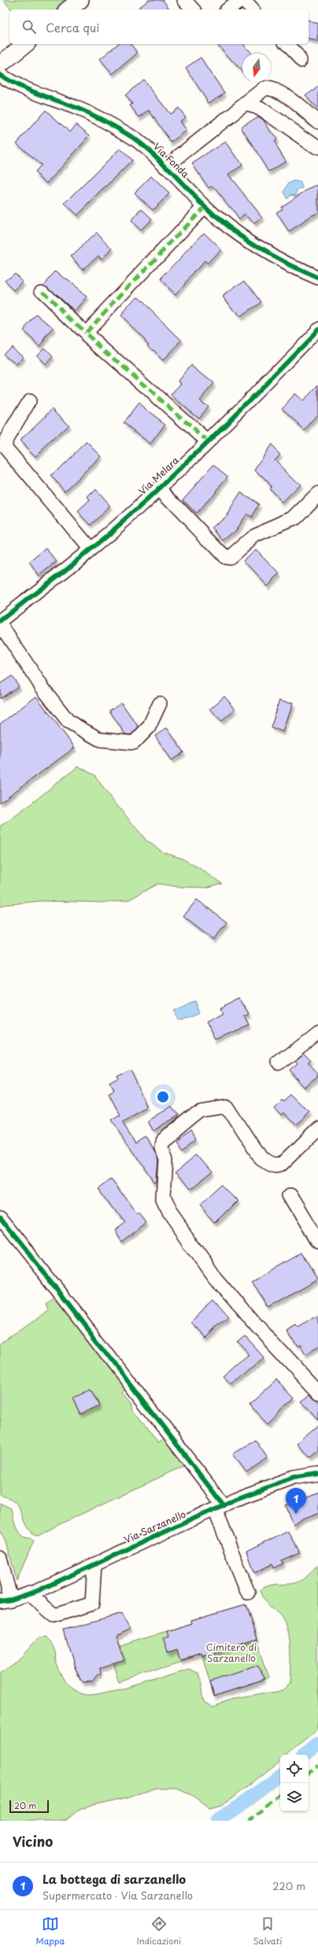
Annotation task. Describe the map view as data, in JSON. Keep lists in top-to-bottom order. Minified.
{"streets":{"street":["Via Fonda","Via Melara","Via Sarzanello"]},"parks":["Cimitero di Sarzanello"],"scale_bar":"20 m","north":"bottom","page":{"search":"Cerca qui","pins":"1","scale":"20 m","heading":"Vicino","list":[{"mark":"1","name":"La bottega di sarzanello","note":"Supermercato · Via Sarzanello","value":"220 m"}],"nav":["Mappa","Indicazioni","Salvati"]}}
